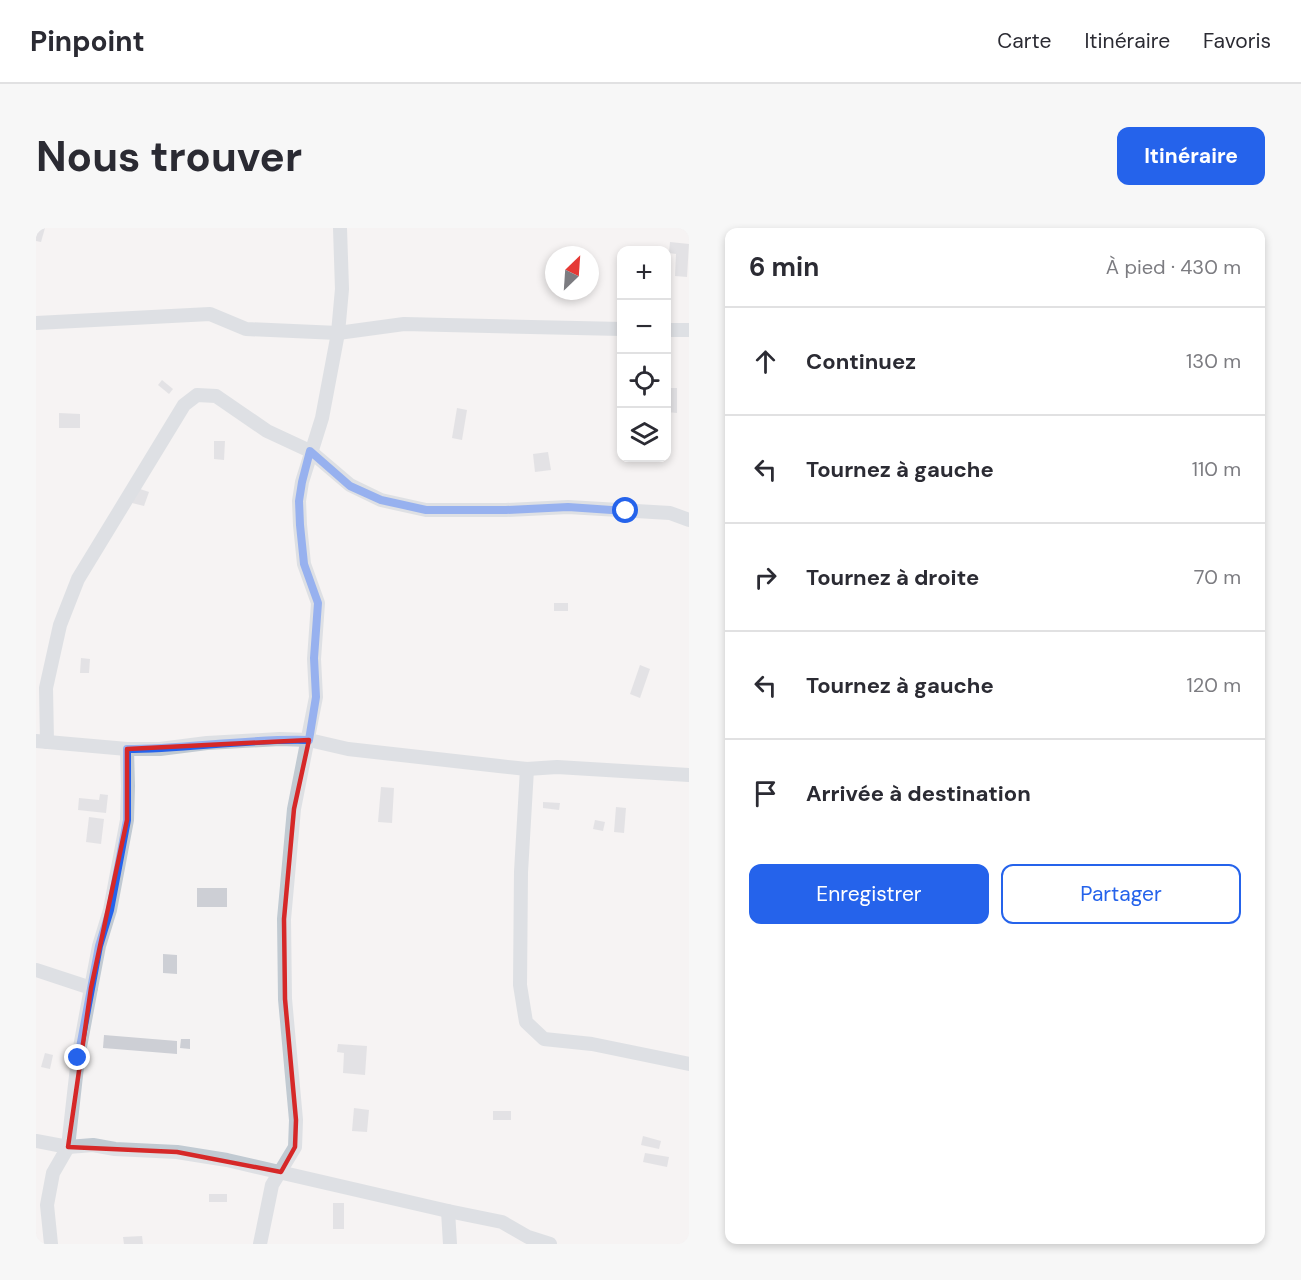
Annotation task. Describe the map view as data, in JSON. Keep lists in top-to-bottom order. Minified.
{"north":"top right","page":{"header":"Pinpoint","nav":["Carte","Itinéraire","Favoris"],"buttons":["Itinéraire",["Enregistrer","Partager"]],"title":"Nous trouver","heading":["6 min","À pied · 430 m"],"map_buttons":["+","−"],"list":[["Continuez","130 m"],["Tournez à gauche","110 m"],["Tournez à droite","70 m"],["Tournez à gauche","120 m"],"Arrivée à destination"]}}
